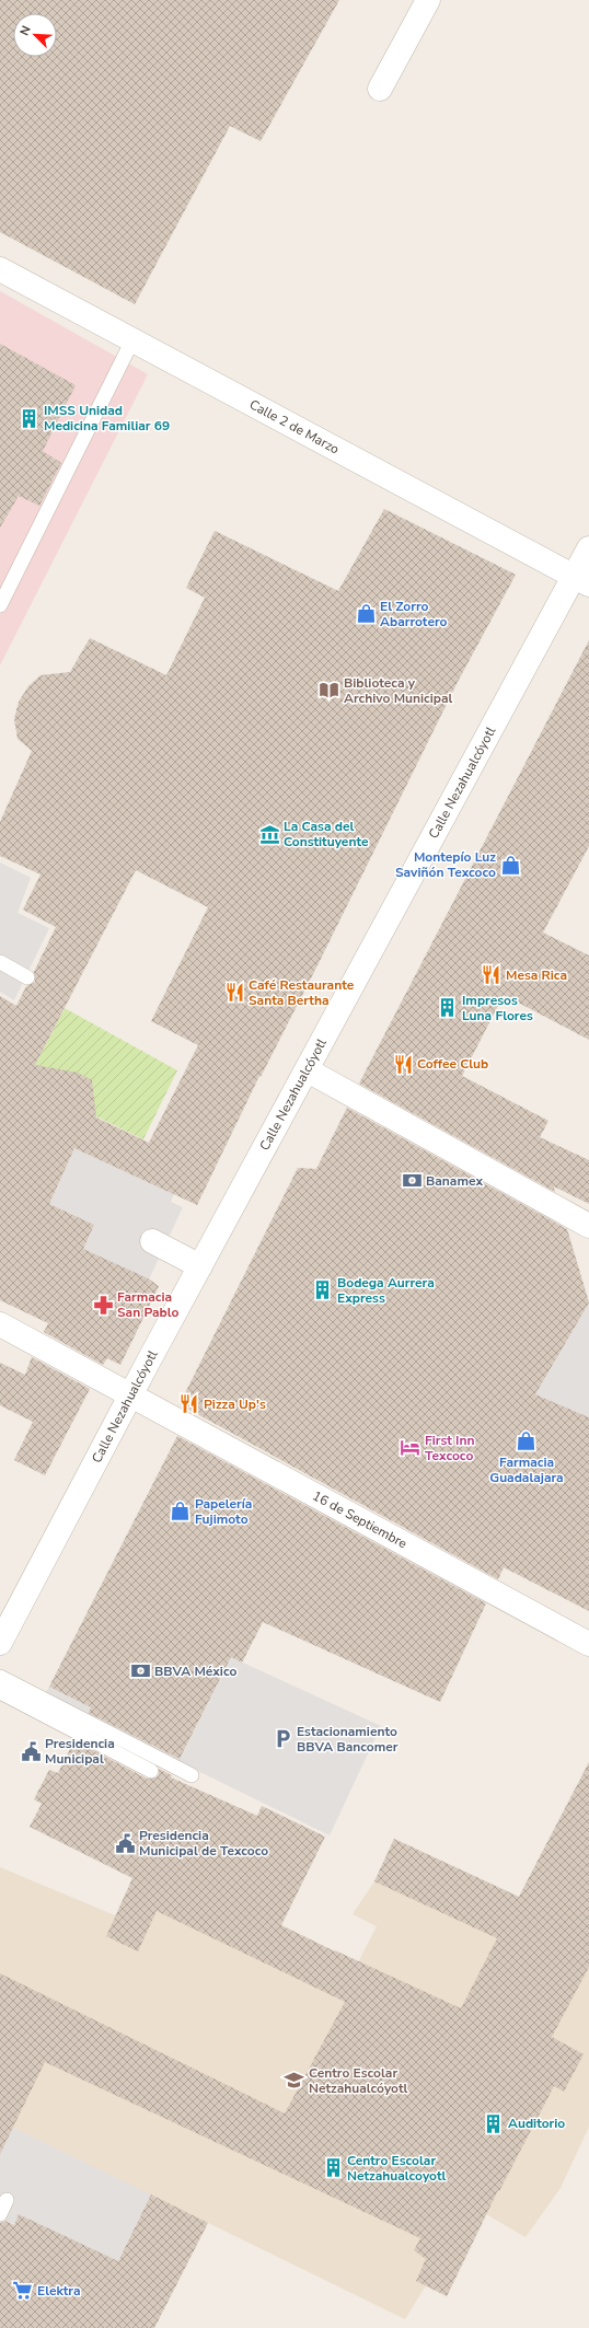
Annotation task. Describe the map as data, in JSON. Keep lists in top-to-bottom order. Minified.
{"streets":{"street":["Calle 2 de Marzo","Calle Nezahualcóyotl","16 de Septiembre"]},"crossings":[["Calle 2 de Marzo","Calle Nezahualcóyotl"],["Calle Nezahualcóyotl","16 de Septiembre"]],"places":{"building":["IMSS Unidad Medicina Familiar 69","Impresos Luna Flores","Bodega Aurrera Express","Auditorio","Centro Escolar Netzahualcoyotl"],"shop":["El Zorro Abarrotero","Montepío Luz Saviñón Texcoco","Farmacia Guadalajara","Papelería Fujimoto"],"library":["Biblioteca y Archivo Municipal"],"museum":["La Casa del Constituyente"],"restaurant":["Mesa Rica","Café Restaurante Santa Bertha","Coffee Club","Pizza Up's"],"bank":["Banamex","BBVA México"],"pharmacy":["Farmacia San Pablo"],"hotel":["First Inn Texcoco"],"parking":["Estacionamiento BBVA Bancomer"],"public building":["Presidencia Municipal","Presidencia Municipal de Texcoco"],"school or university":["Centro Escolar Netzahualcóyotl"],"supermarket":["Elektra"]},"north":"top left"}
